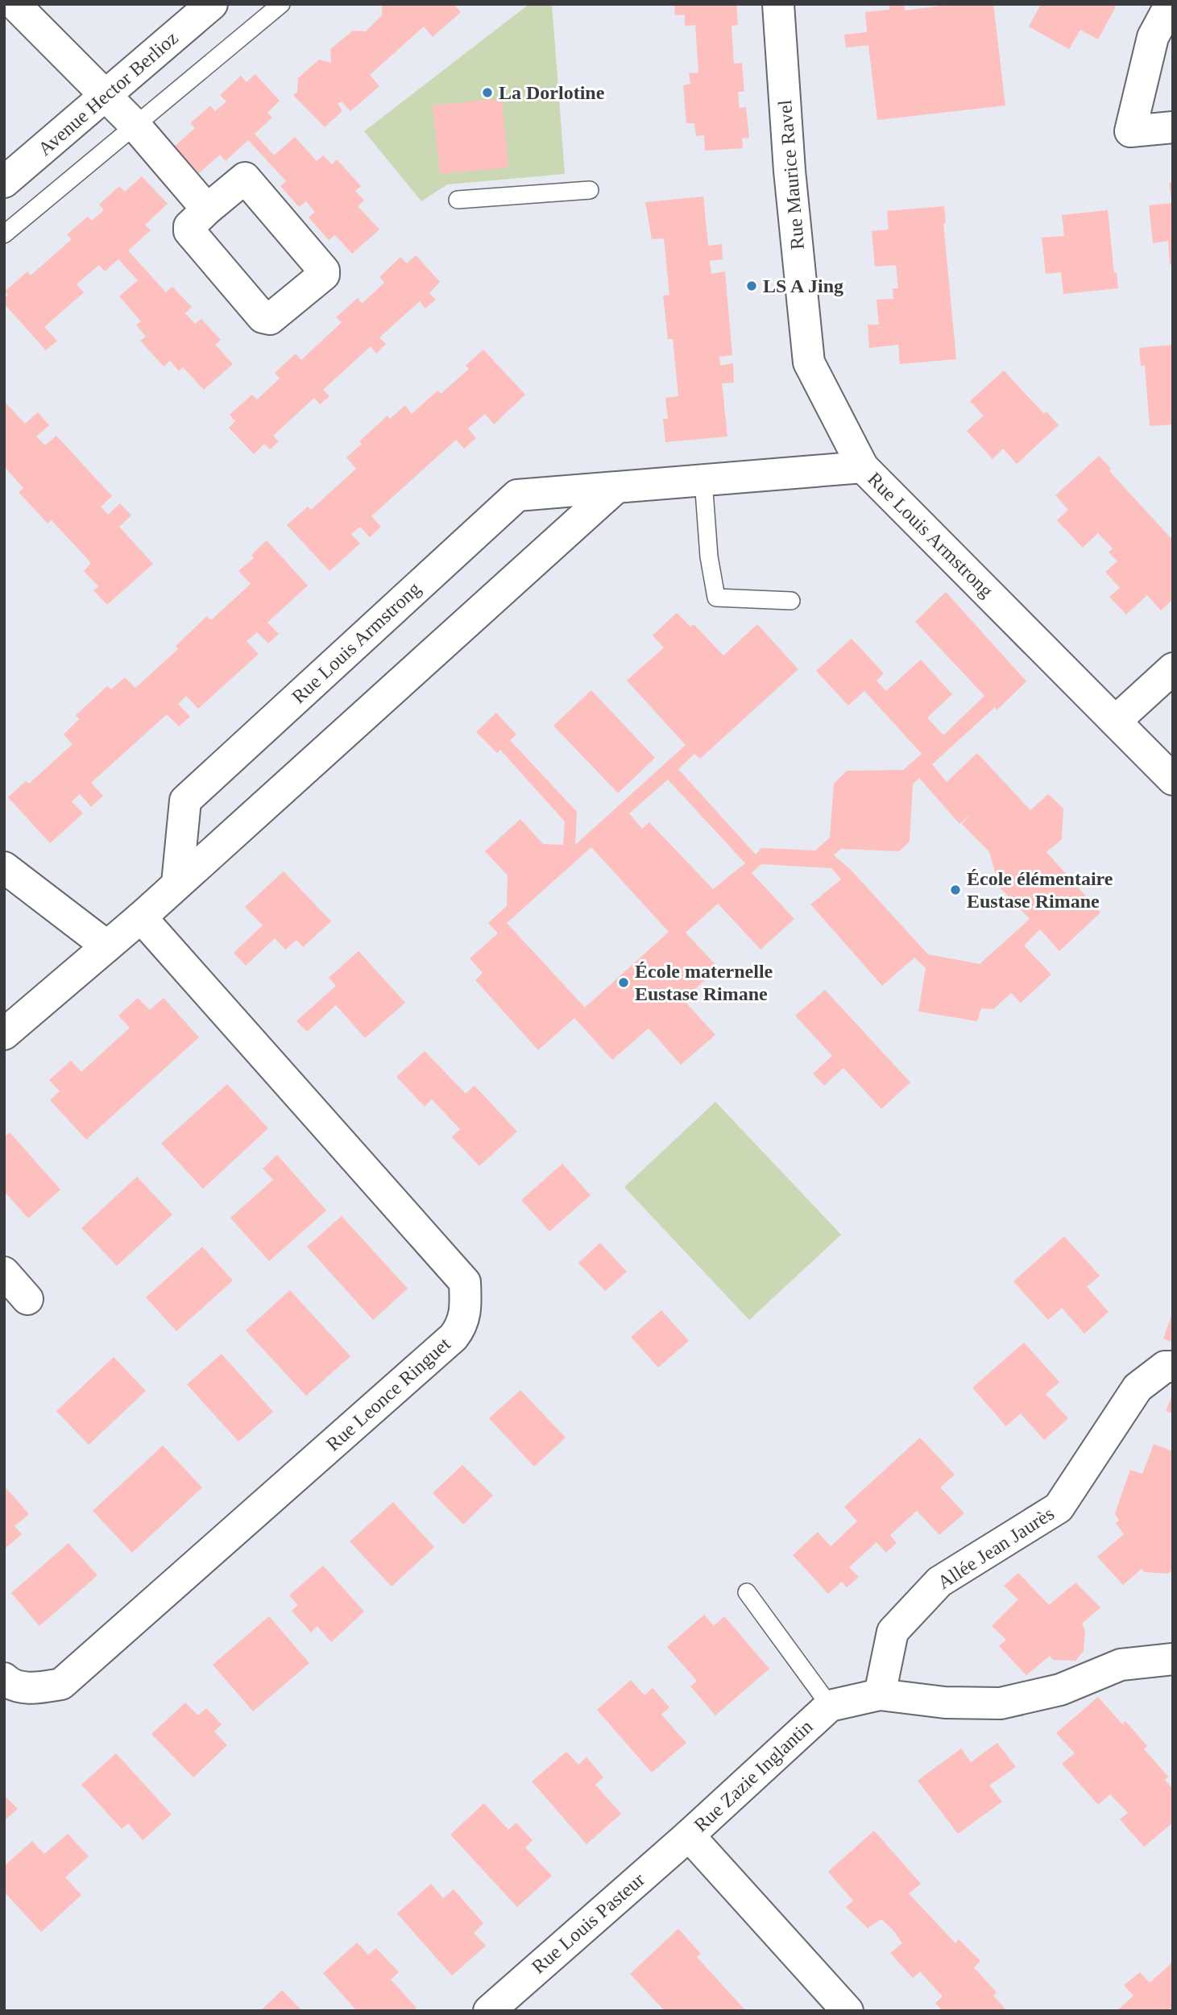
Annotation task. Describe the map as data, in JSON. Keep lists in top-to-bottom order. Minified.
{"streets":{"street":["Avenue Hector Berlioz","Rue Maurice Ravel","Rue Louis Armstrong","Rue Leonce Ringuet","Allée Jean Jaurès","Rue Zazie Inglantin","Rue Louis Pasteur"]},"crossings":[["Rue Maurice Ravel","Rue Louis Armstrong"],["Allée Jean Jaurès","Rue Zazie Inglantin"],["Rue Zazie Inglantin","Rue Louis Pasteur"]],"places":["La Dorlotine","LS A Jing","École élémentaire Eustase Rimane","École maternelle Eustase Rimane"]}
